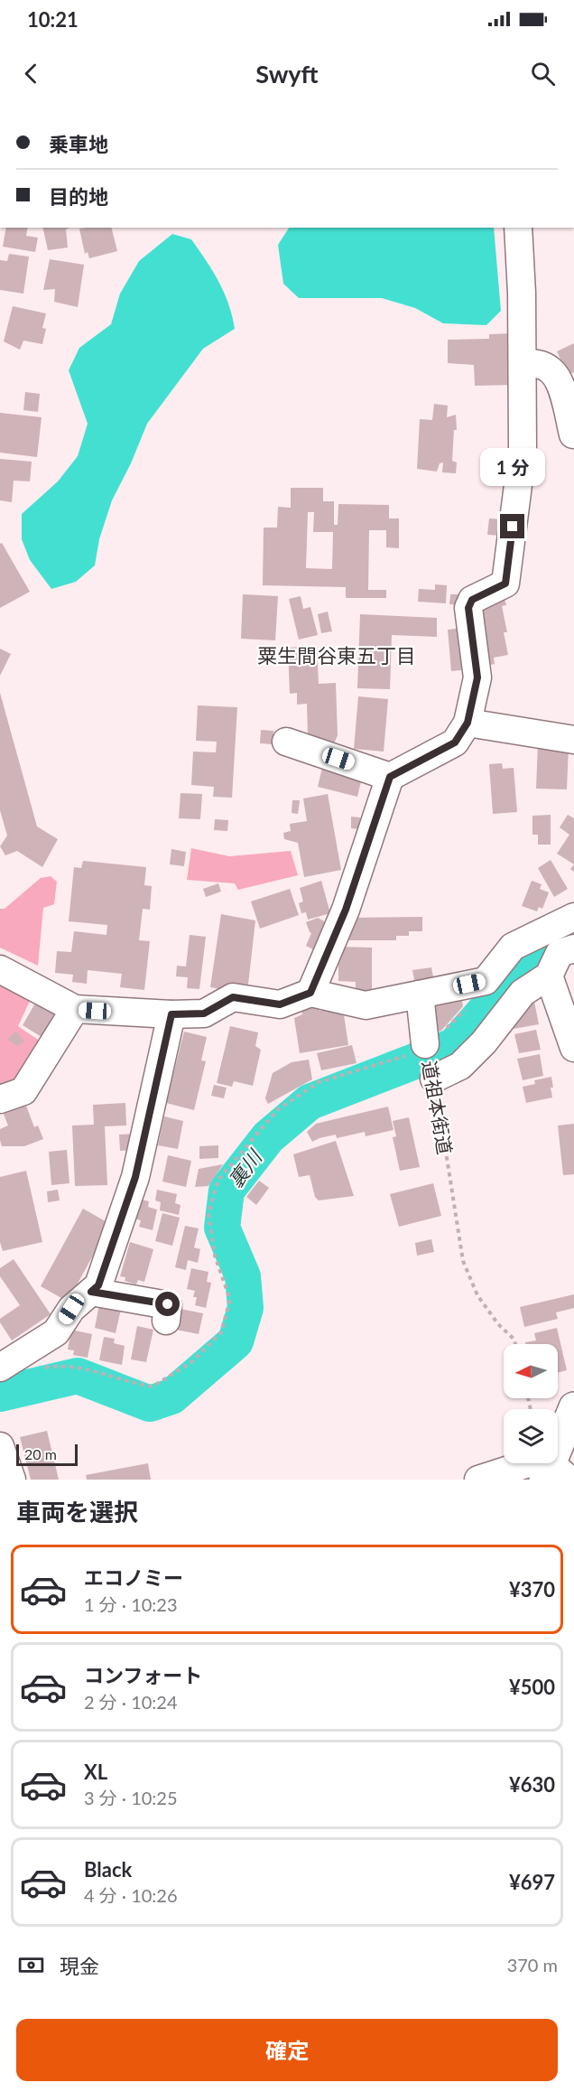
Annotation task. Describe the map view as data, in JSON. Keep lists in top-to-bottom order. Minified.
{"streets":{"path":["道祖本街道"]},"districts":["粟生間谷東五丁目"],"water":["裏川"],"scale_bar":"20 m","north":"left","page":{"status":"10:21","header":"Swyft","banner":["乗車地","目的地"],"bubble":"1 分","scale":"20 m","heading":"車両を選択","list":[{"name":"エコノミー","note":"1 分 · 10:23","value":"¥370"},{"name":"コンフォート","note":"2 分 · 10:24","value":"¥500"},{"name":"XL","note":"3 分 · 10:25","value":"¥630"},{"name":"Black","note":"4 分 · 10:26","value":"¥697"}],"pay":["現金","370 m"],"buttons":"確定"}}
